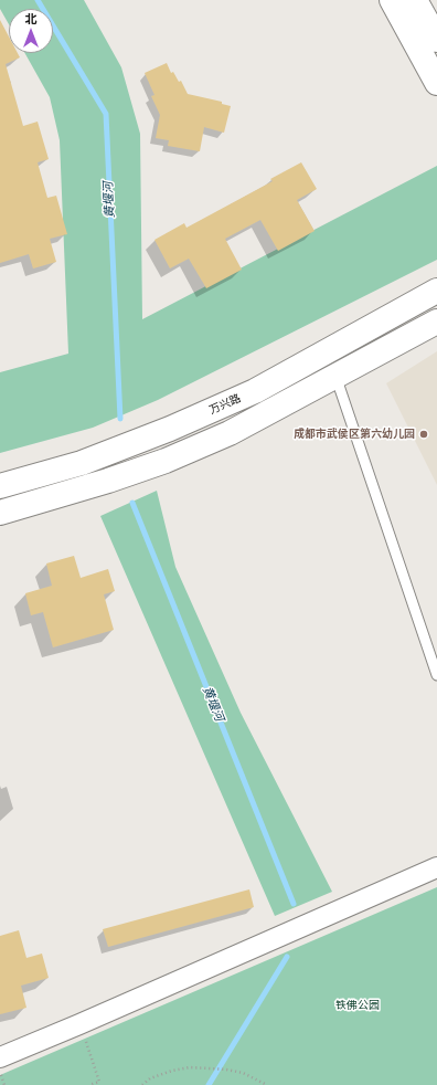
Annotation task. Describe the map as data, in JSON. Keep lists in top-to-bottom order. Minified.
{"streets":{"main road":["万兴路"]},"water":["黄堰河"],"parks":["铁佛公园"],"places":["成都市武侯区第六幼儿园"],"north":"top"}
